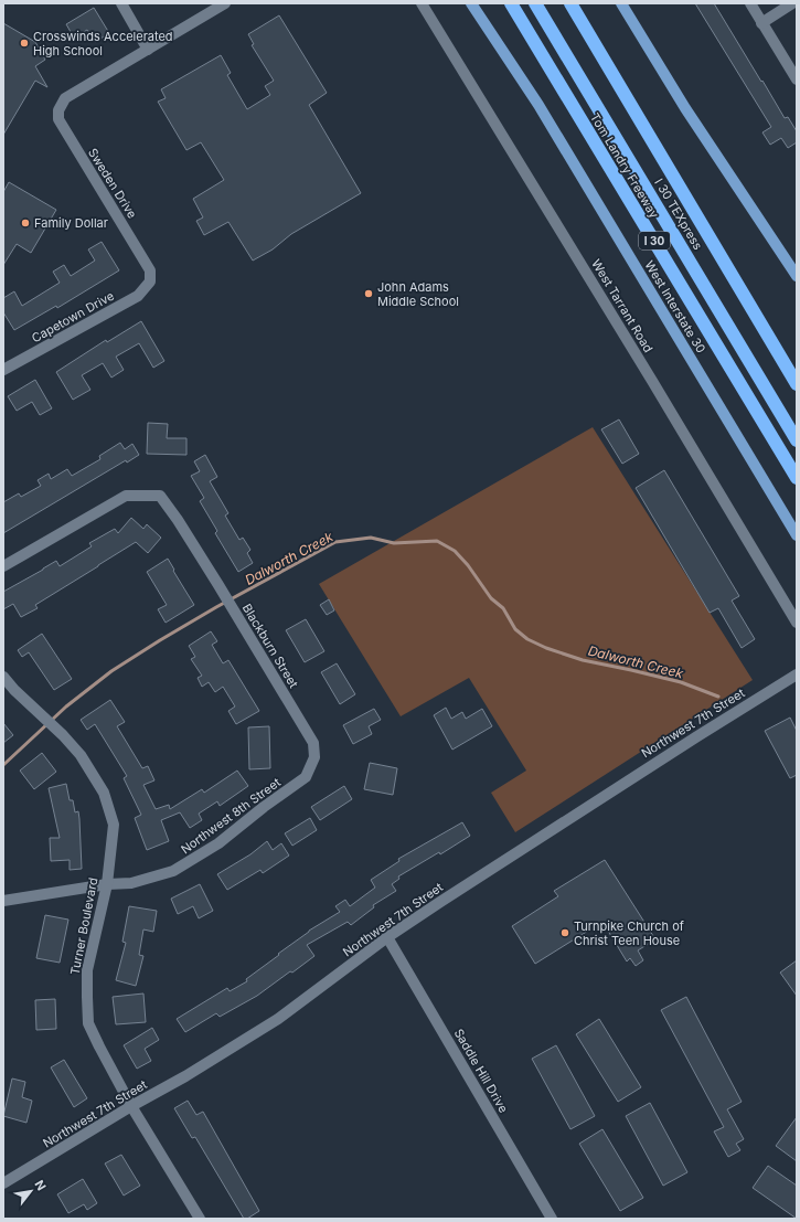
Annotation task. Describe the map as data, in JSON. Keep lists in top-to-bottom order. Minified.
{"streets":{"highway":["Tom Landry Freeway","I 30 TEXpress","I 30"],"main road":["West Interstate 30"],"street":["Sweden Drive","West Tarrant Road","Capetown Drive","Blackburn Street","Northwest 7th Street","Northwest 8th Street","Turner Boulevard","Saddle Hill Drive"]},"crossings":[["Sweden Drive","Capetown Drive"],["Blackburn Street","Northwest 8th Street"],["Northwest 7th Street","Turner Boulevard"],["Northwest 7th Street","Saddle Hill Drive"],["Northwest 8th Street","Turner Boulevard"]],"water":["Dalworth Creek"],"places":["Crosswinds Accelerated High School","Family Dollar","John Adams Middle School","Turnpike Church of Christ Teen House"],"north":"top right"}
